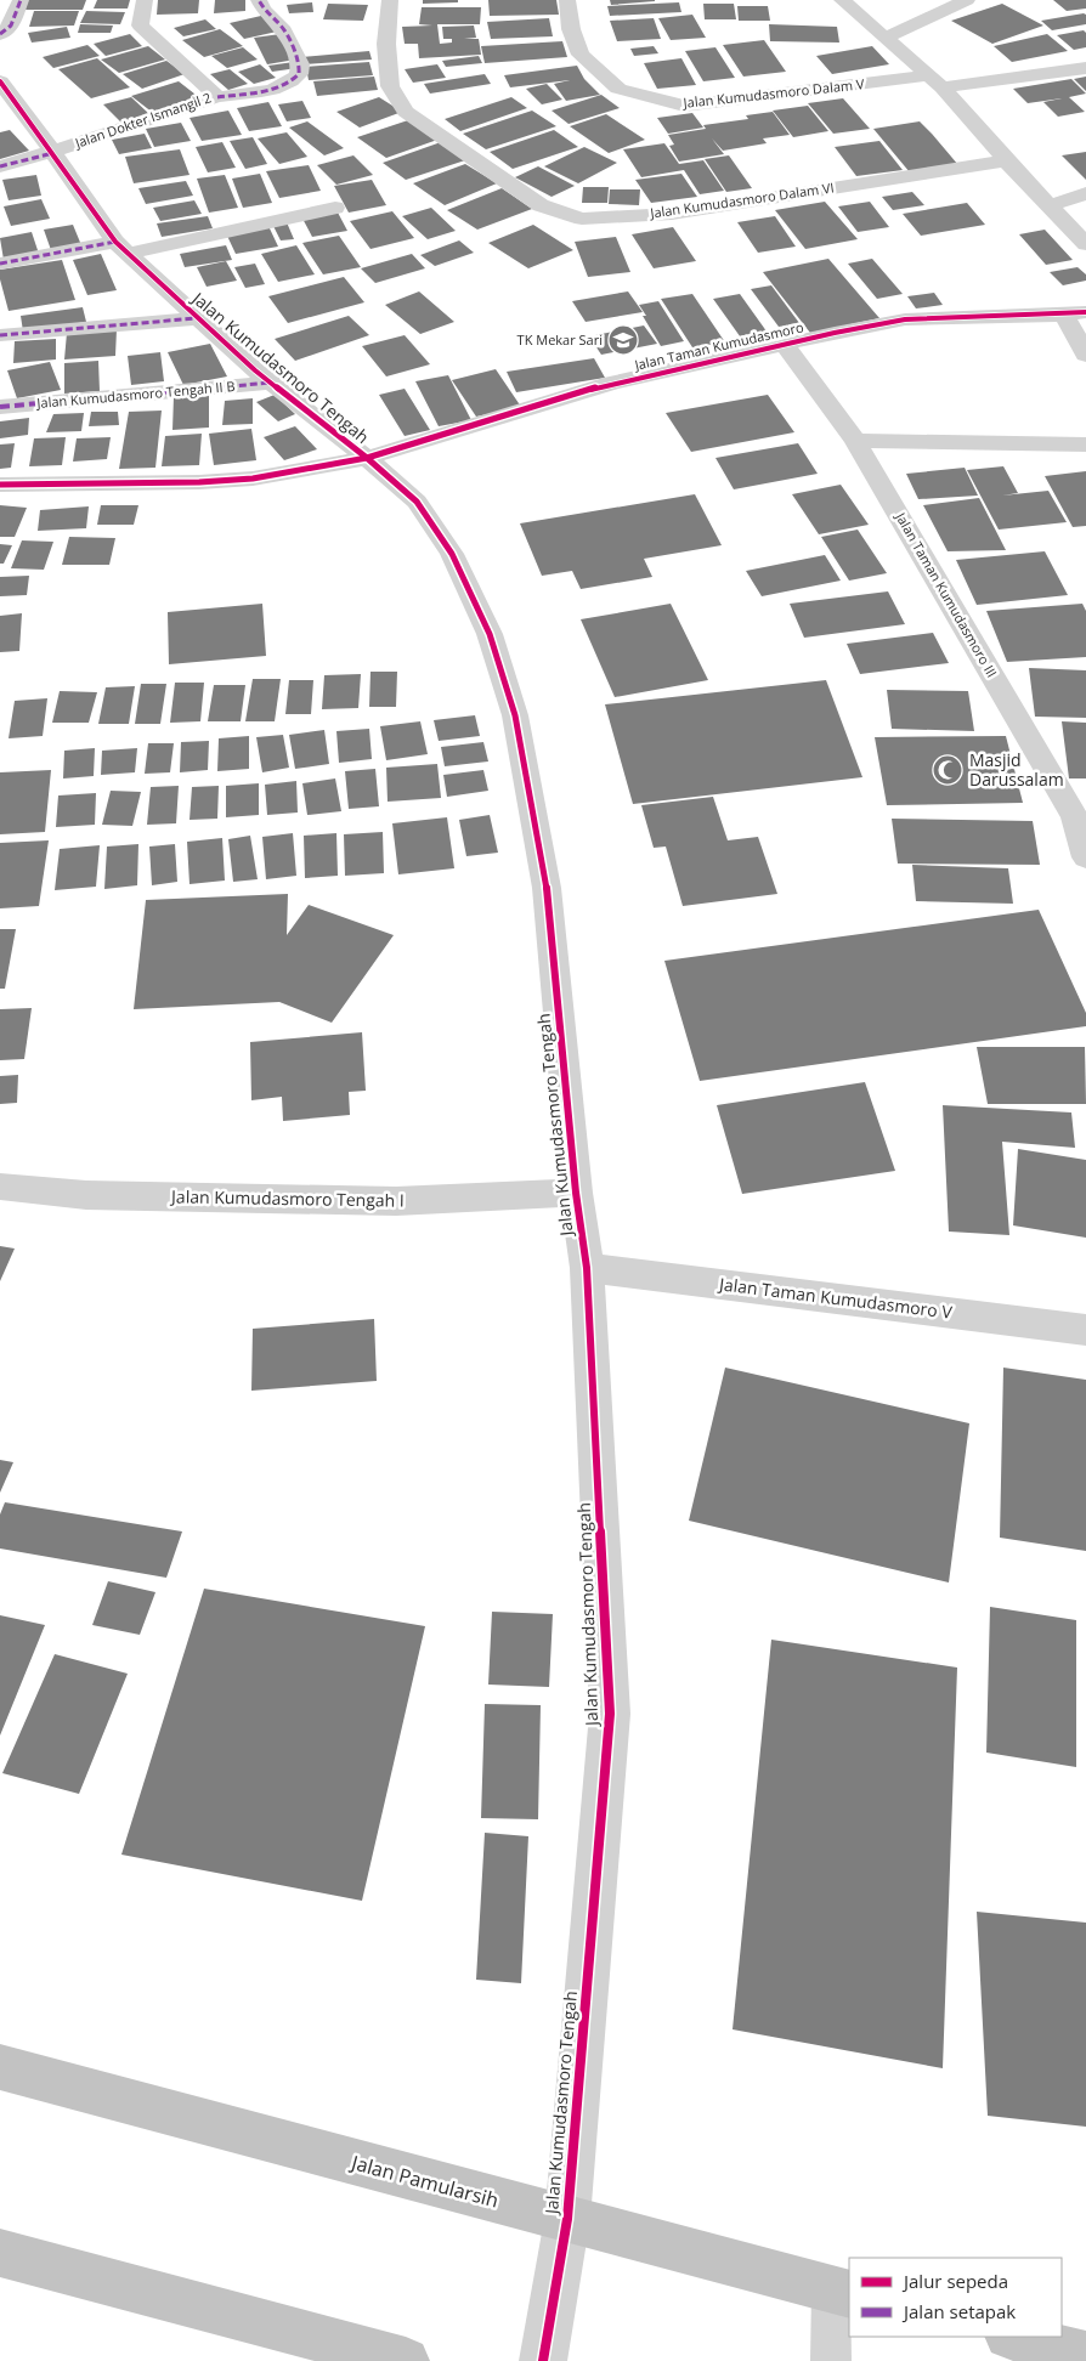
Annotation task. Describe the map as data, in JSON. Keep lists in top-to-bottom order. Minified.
{"streets":{"highway":["Jalan Pamularsih"],"street":["Jalan Kumudasmoro Dalam V","Jalan Dokter Ismangil 2","Jalan Kumudasmoro Dalam VI","Jalan Taman Kumudasmoro","Jalan Kumudasmoro Tengah","Jalan Kumudasmoro Tengah II B","Jalan Taman Kumudasmoro III","Jalan Kumudasmoro Tengah I","Jalan Taman Kumudasmoro V"]},"crossings":[["Jalan Dokter Ismangil 2","Jalan Kumudasmoro Tengah"],["Jalan Taman Kumudasmoro","Jalan Kumudasmoro Tengah"],["Jalan Taman Kumudasmoro","Jalan Taman Kumudasmoro III"],["Jalan Kumudasmoro Tengah","Jalan Kumudasmoro Tengah II B"],["Jalan Kumudasmoro Tengah","Jalan Kumudasmoro Tengah I"],["Jalan Kumudasmoro Tengah","Jalan Taman Kumudasmoro V"],["Jalan Kumudasmoro Tengah","Jalan Pamularsih"]],"places":{"school or university":["TK Mekar Sari"],"mosque":["Masjid Darussalam"]},"legend":["Jalur sepeda","Jalan setapak"]}
